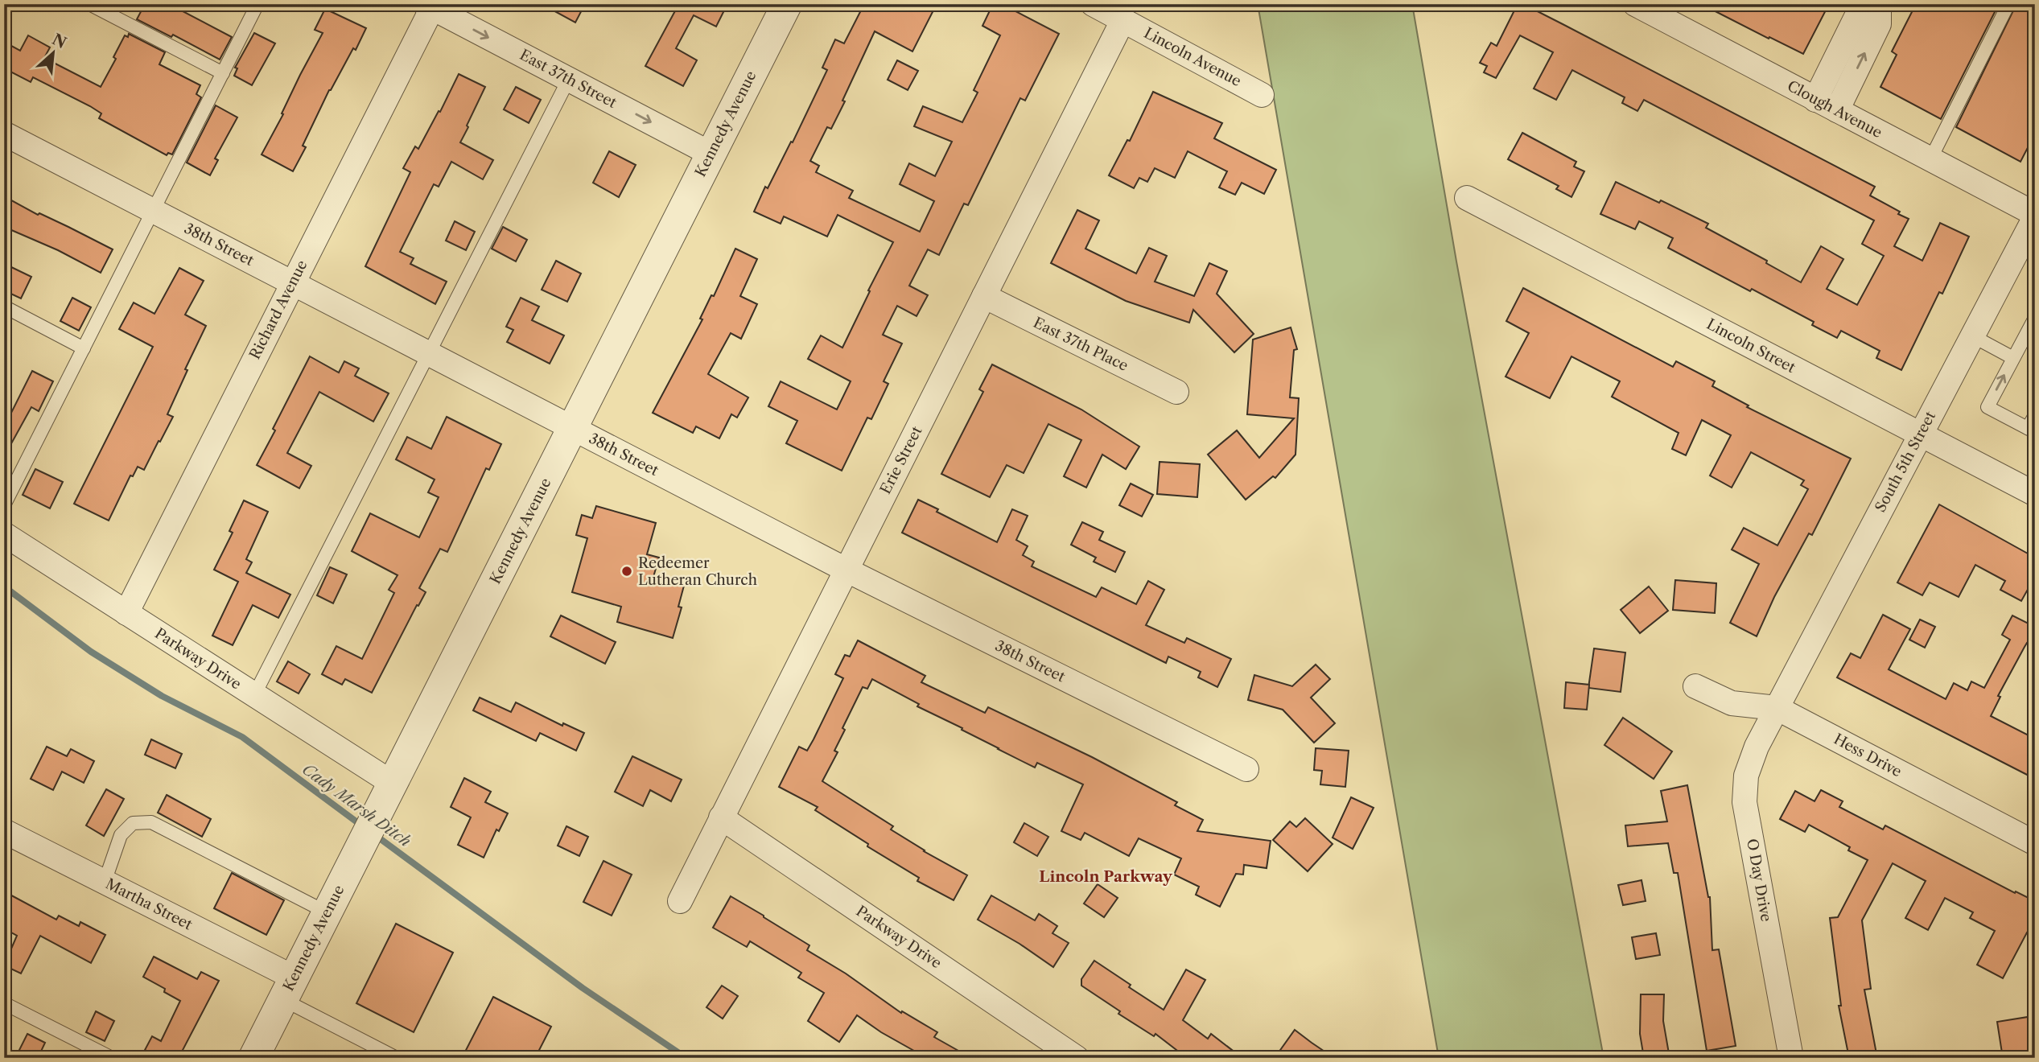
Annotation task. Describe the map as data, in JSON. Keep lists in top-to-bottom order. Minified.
{"streets":{"street":["Lincoln Avenue","East 37th Street","Clough Avenue","Kennedy Avenue","38th Street","Richard Avenue","East 37th Place","Lincoln Street","Erie Street","South 5th Street","Parkway Drive","Hess Drive","O Day Drive","Martha Street"]},"crossings":[["Lincoln Avenue","Erie Street"],["East 37th Street","Kennedy Avenue"],["East 37th Street","Richard Avenue"],["Clough Avenue","South 5th Street"],["Kennedy Avenue","38th Street"],["Kennedy Avenue","Parkway Drive"],["Kennedy Avenue","Martha Street"],["38th Street","Richard Avenue"],["38th Street","Erie Street"],["Richard Avenue","Parkway Drive"],["East 37th Place","Erie Street"],["Lincoln Street","South 5th Street"],["Erie Street","Parkway Drive"],["South 5th Street","Hess Drive"],["South 5th Street","O Day Drive"],["Hess Drive","O Day Drive"]],"one_way":["East 37th Street"],"districts":["Lincoln Parkway"],"water":["Cady Marsh Ditch"],"places":["Redeemer Lutheran Church"],"north":"top right"}
